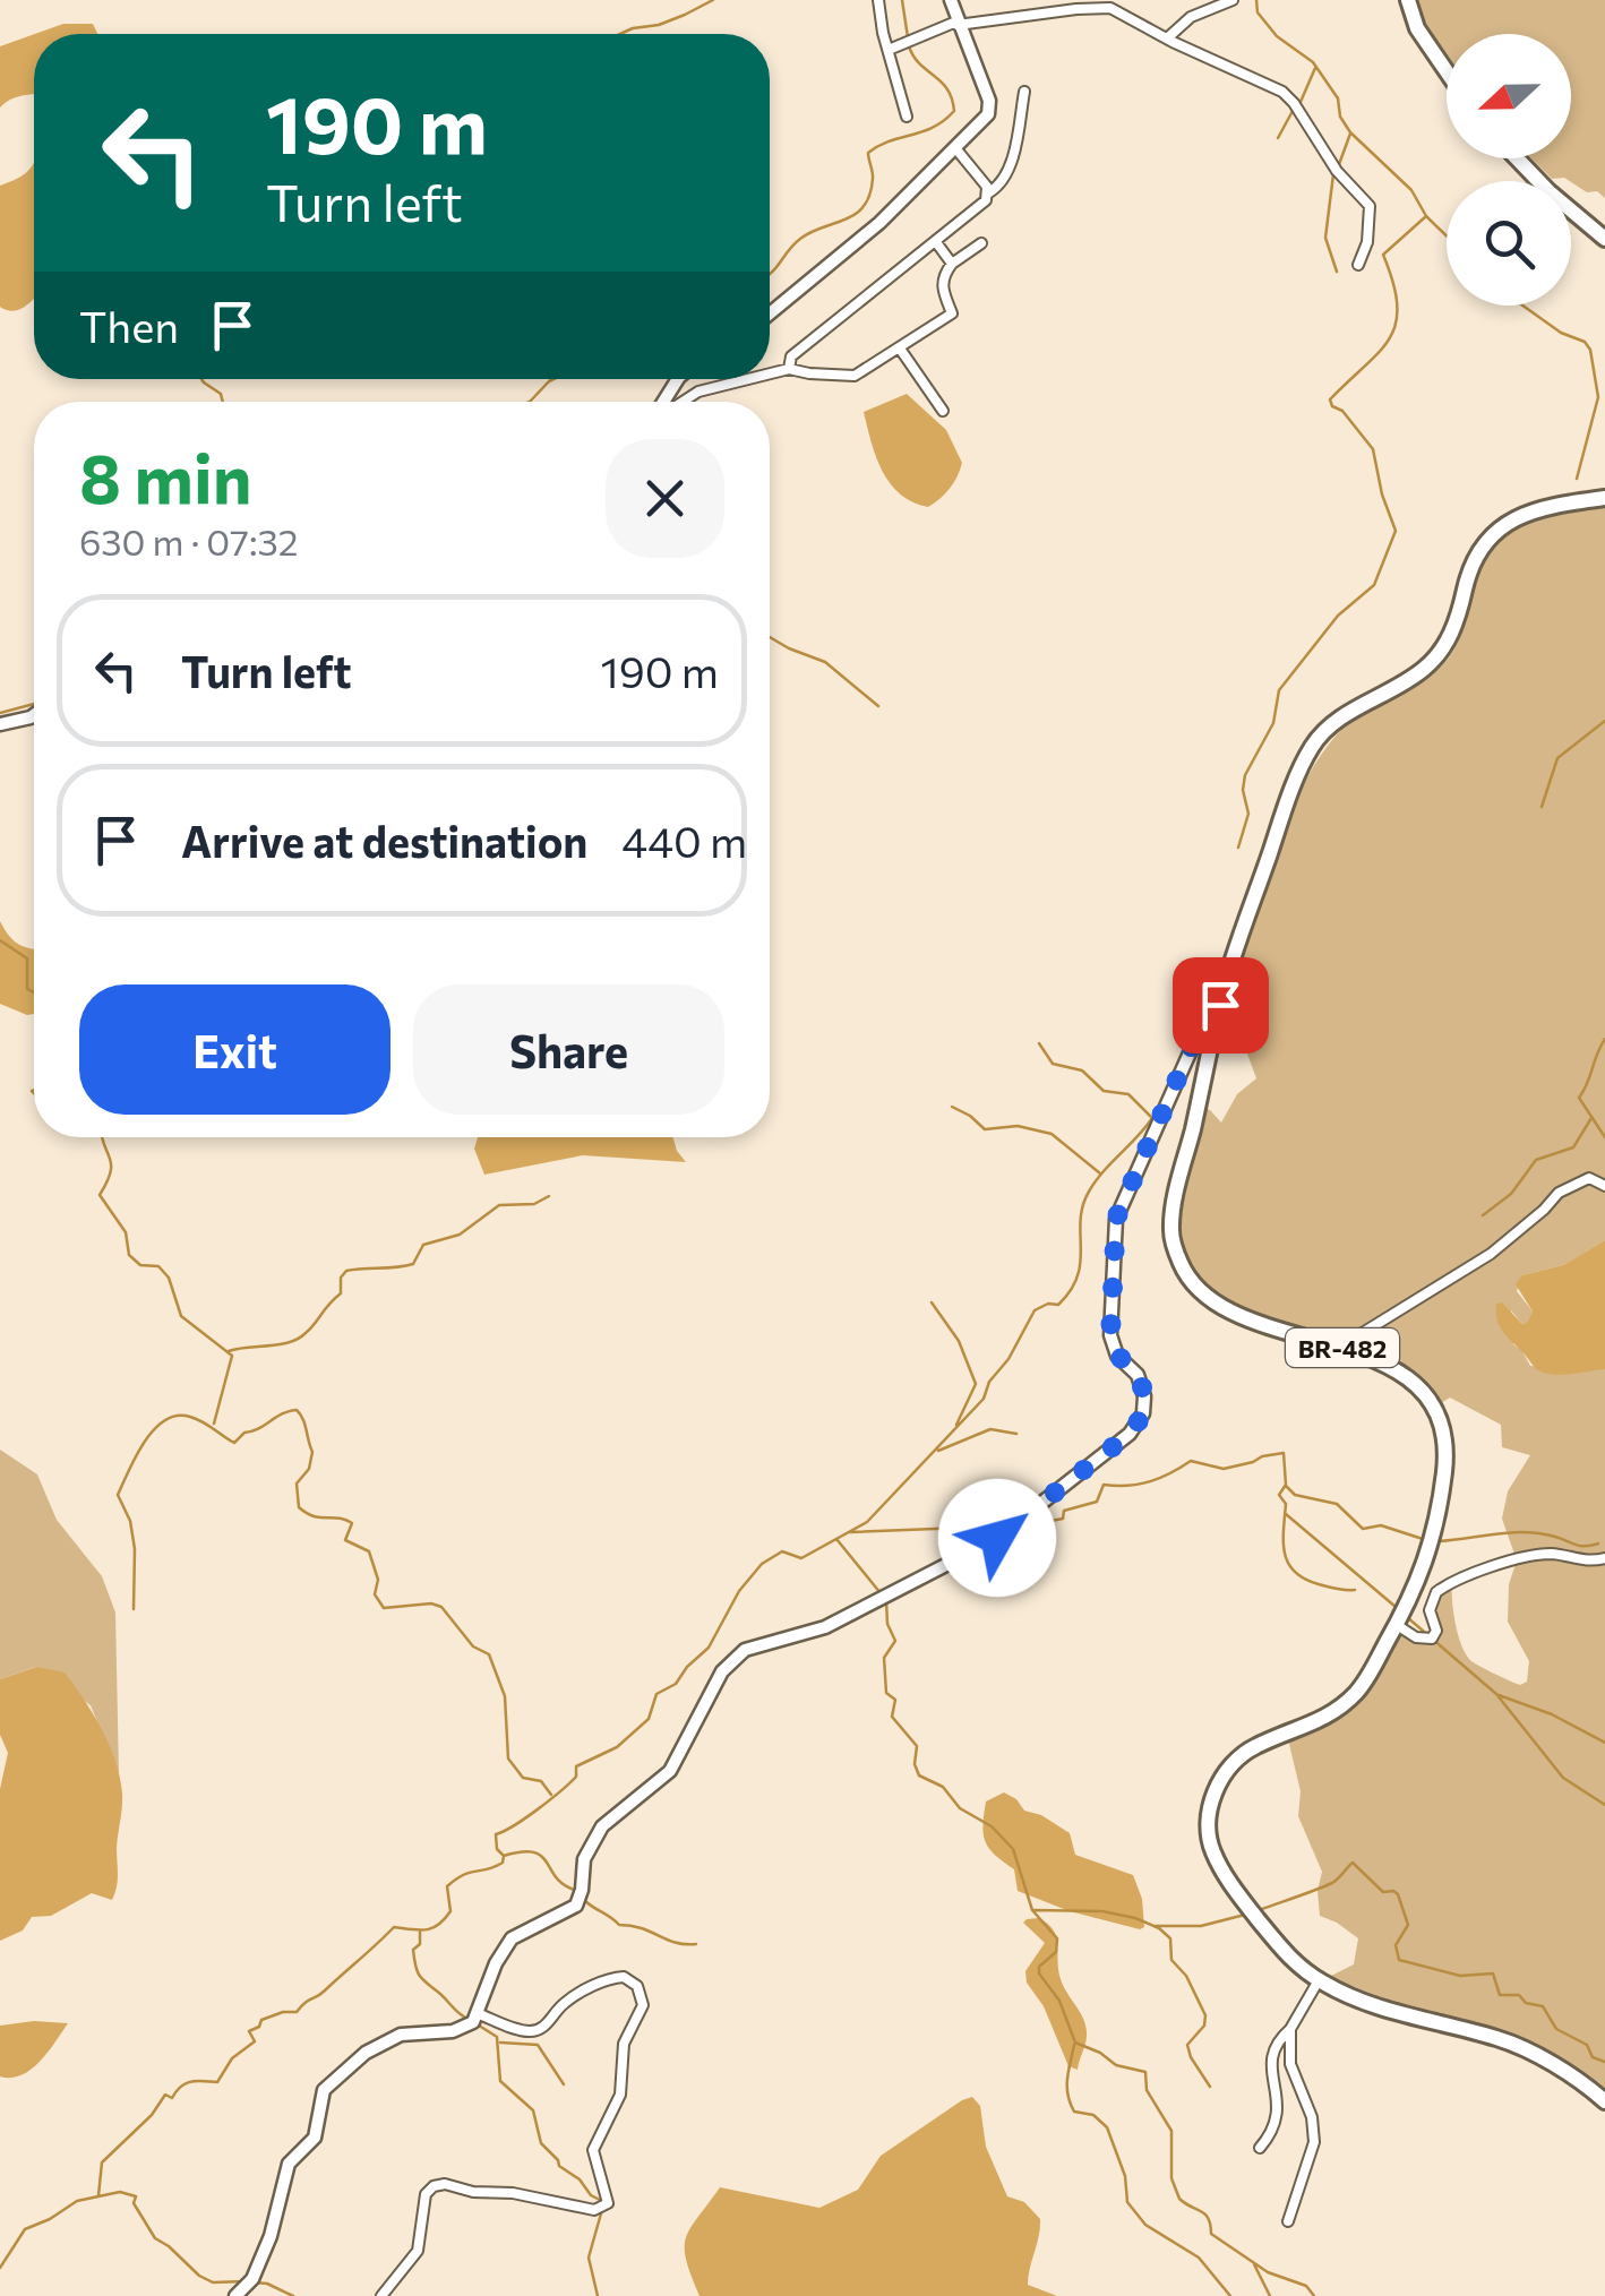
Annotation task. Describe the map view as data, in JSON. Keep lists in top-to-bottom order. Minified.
{"streets":{"highway":["BR-482"]},"north":"left","page":{"turn":["190 m","Turn left"],"then":"Then","heading":["8 min","630 m · 07:32"],"list":[{"name":"Turn left","value":"190 m"},{"name":"Arrive at destination","value":"440 m"}],"buttons":["Exit","Share"]}}
